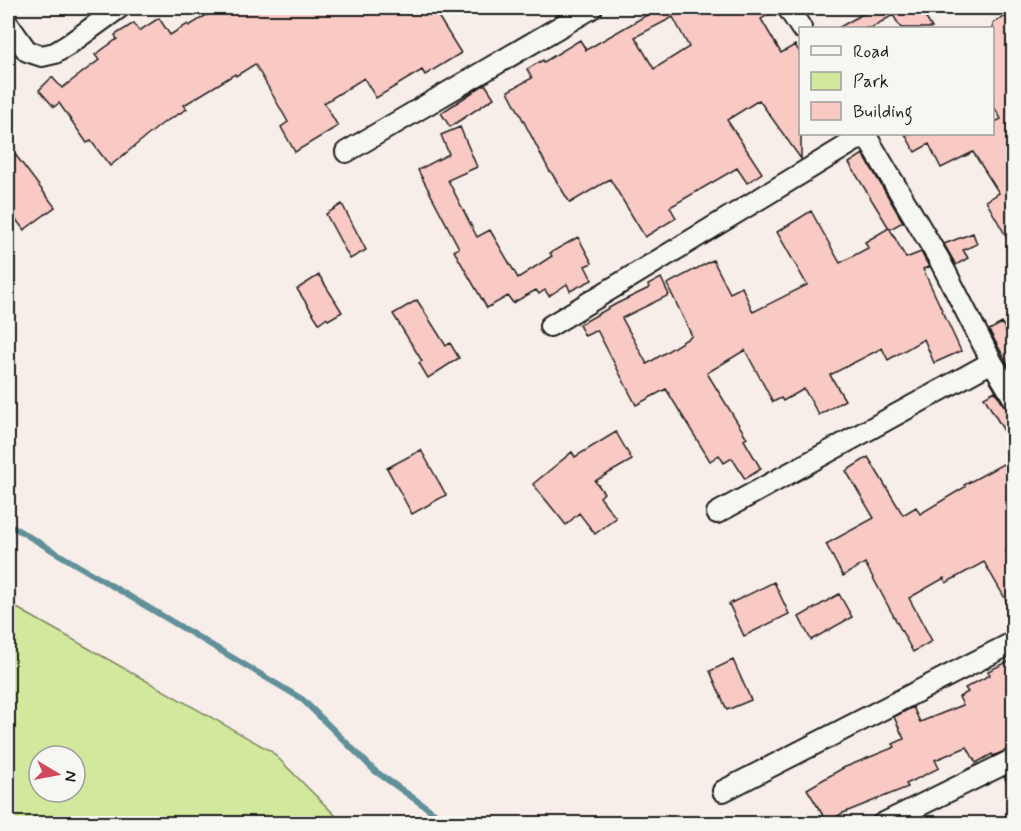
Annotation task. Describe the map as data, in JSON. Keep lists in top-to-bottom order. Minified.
{"legend":["Road","Park","Building"],"north":"right"}
